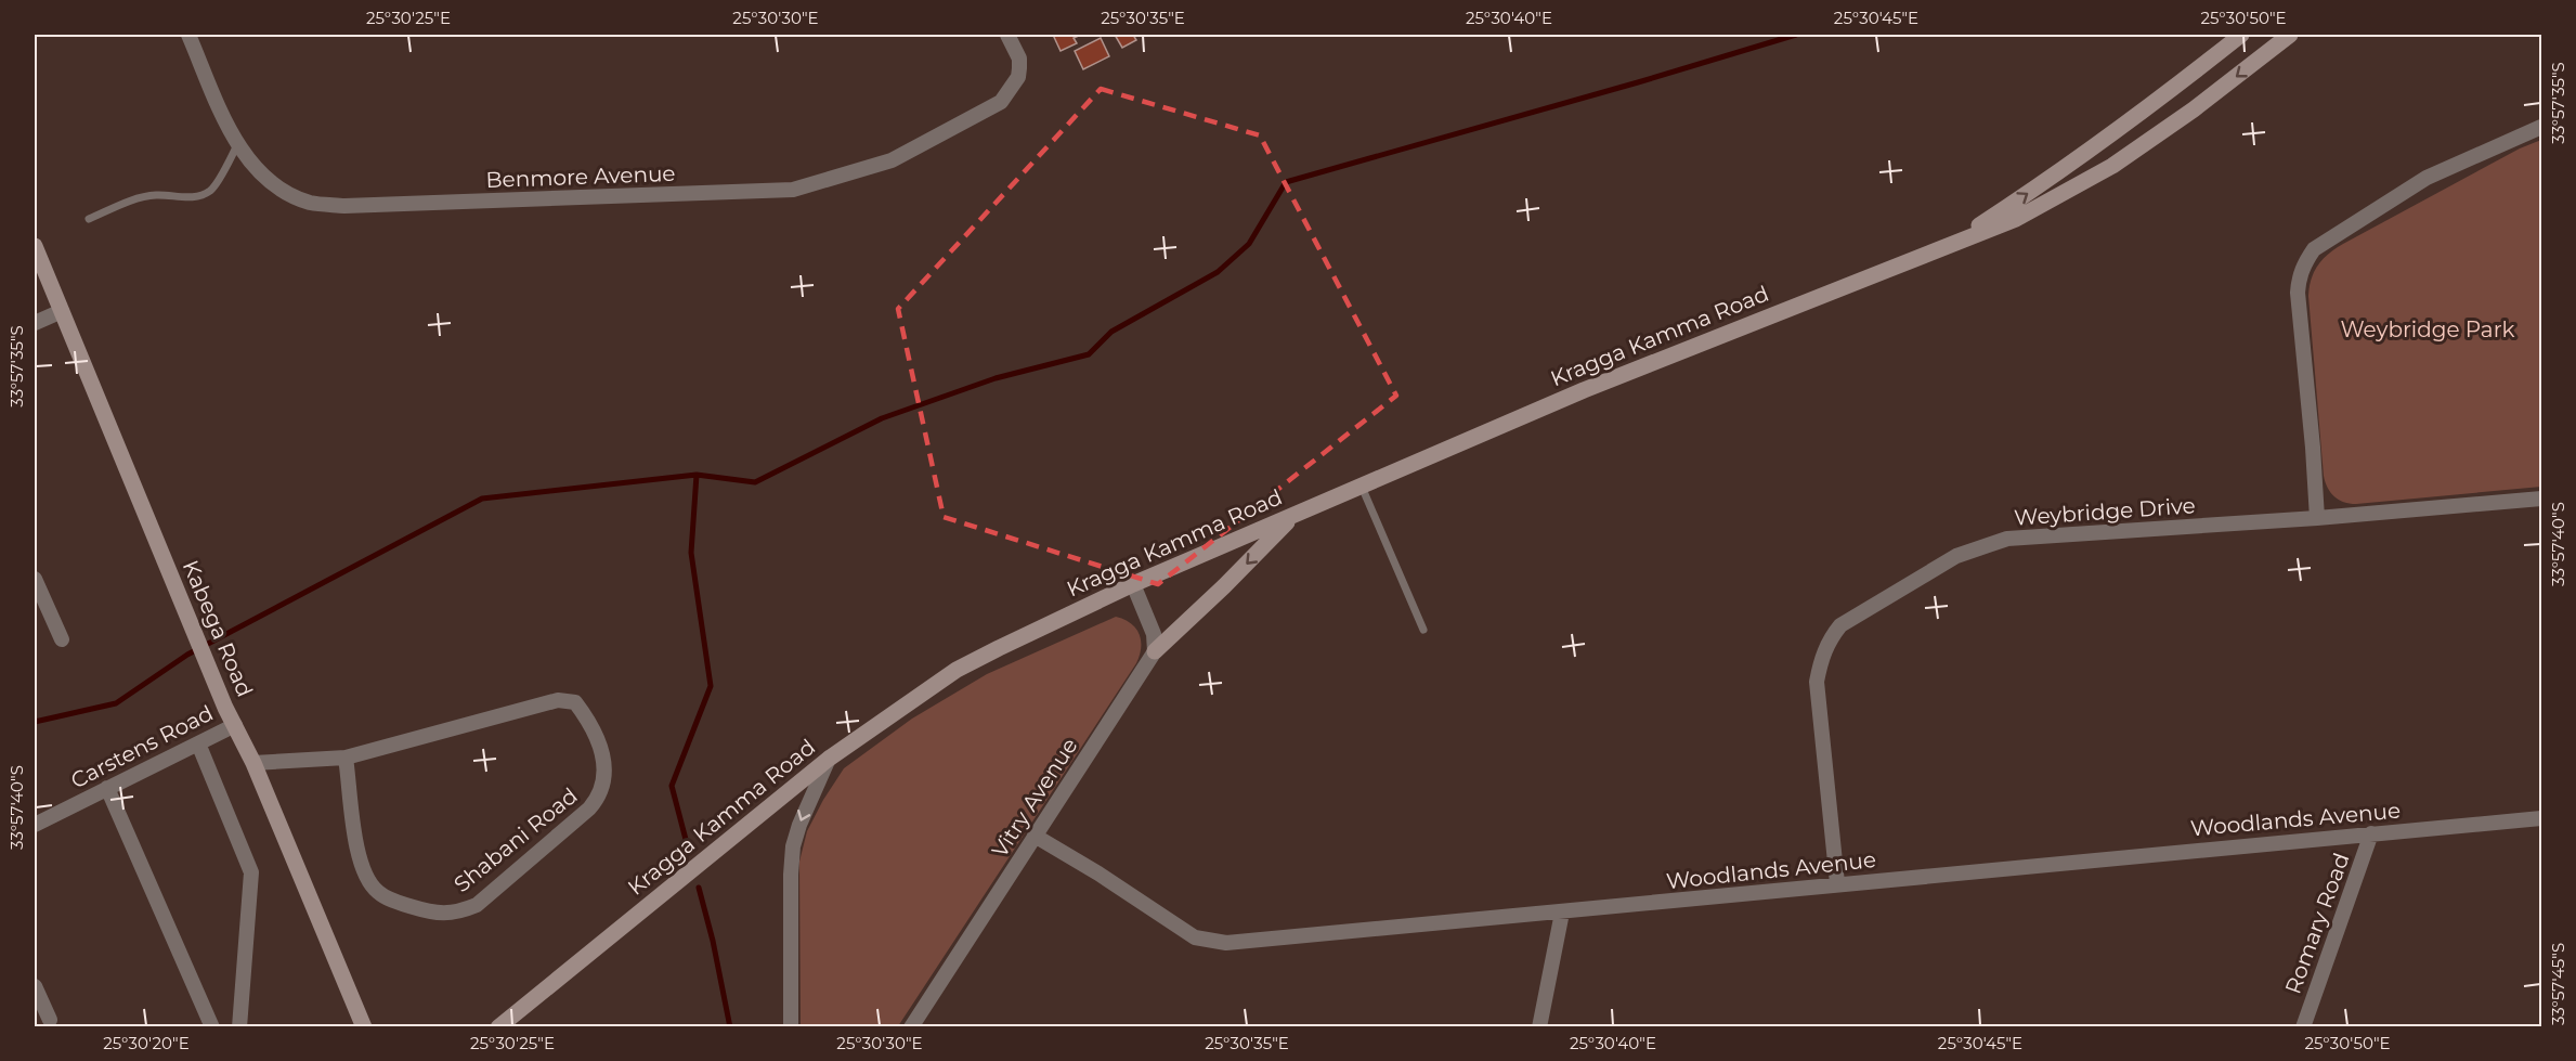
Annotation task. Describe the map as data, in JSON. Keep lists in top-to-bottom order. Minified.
{"streets":{"main road":["Kragga Kamma Road","Kabega Road"],"street":["Benmore Avenue","Weybridge Drive","Carstens Road","Vitry Avenue","Woodlands Avenue","Shabani Road","Romary Road"]},"crossings":[["Weybridge Drive","Woodlands Avenue"],["Kabega Road","Carstens Road"],["Kabega Road","Shabani Road"],["Vitry Avenue","Woodlands Avenue"],["Woodlands Avenue","Romary Road"]],"parks":["Weybridge Park"],"coordinates":["25°30'25\"E","25°30'30\"E","25°30'35\"E","25°30'40\"E","25°30'45\"E","25°30'50\"E","33°57'35\"S","33°57'40\"S","33°57'45\"S","25°30'20\"E"]}
